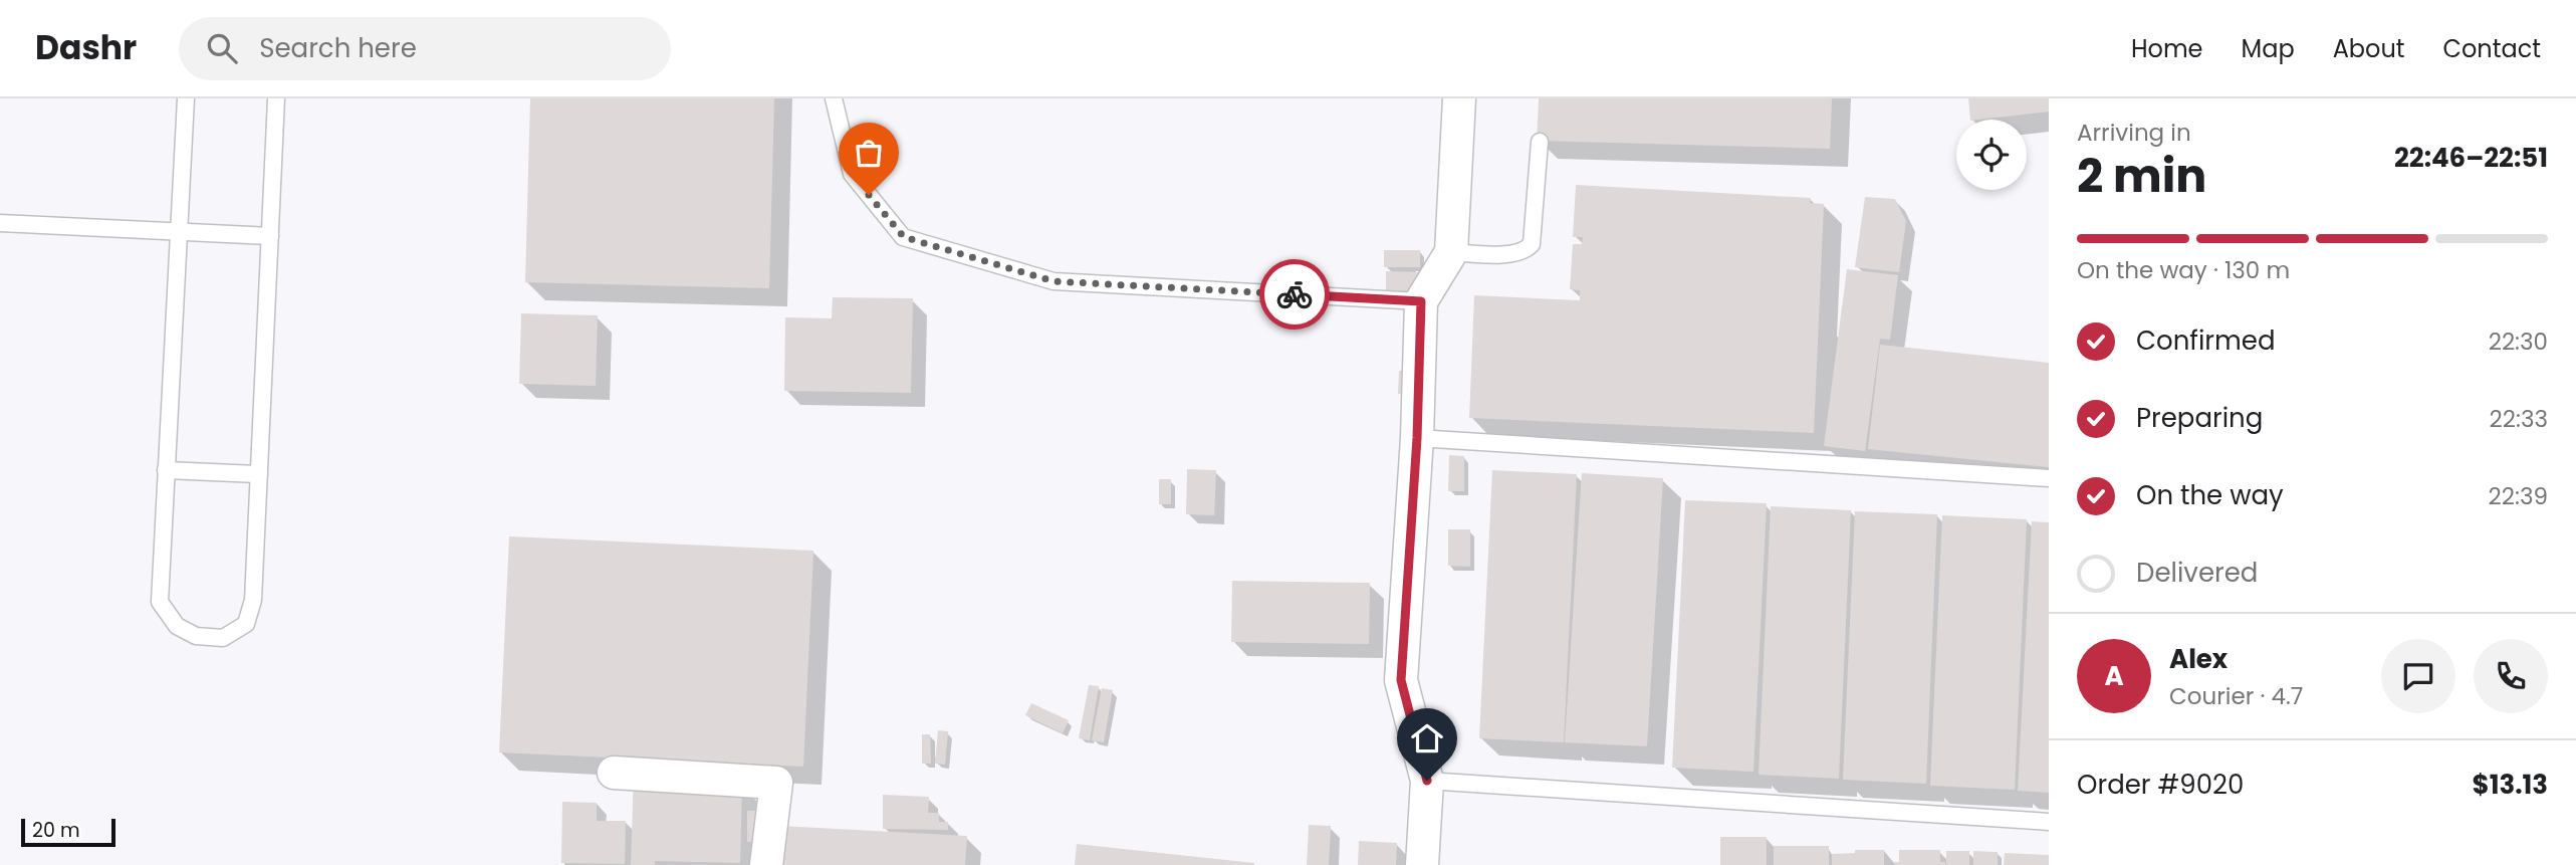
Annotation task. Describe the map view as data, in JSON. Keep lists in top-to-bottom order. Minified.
{"scale_bar":"20 m","page":{"header":"Dashr","search":"Search here","nav":["Home","Map","About","Contact"],"heading":["2 min","Arriving in","22:46–22:51"],"panel":["Alex","Courier · 4.7","Order #9020","$13.13"],"bar":"On the way · 130 m","list":[["Confirmed","22:30"],["Preparing","22:33"],["On the way","22:39"],"Delivered"],"round":"A","scale":"20 m"}}
